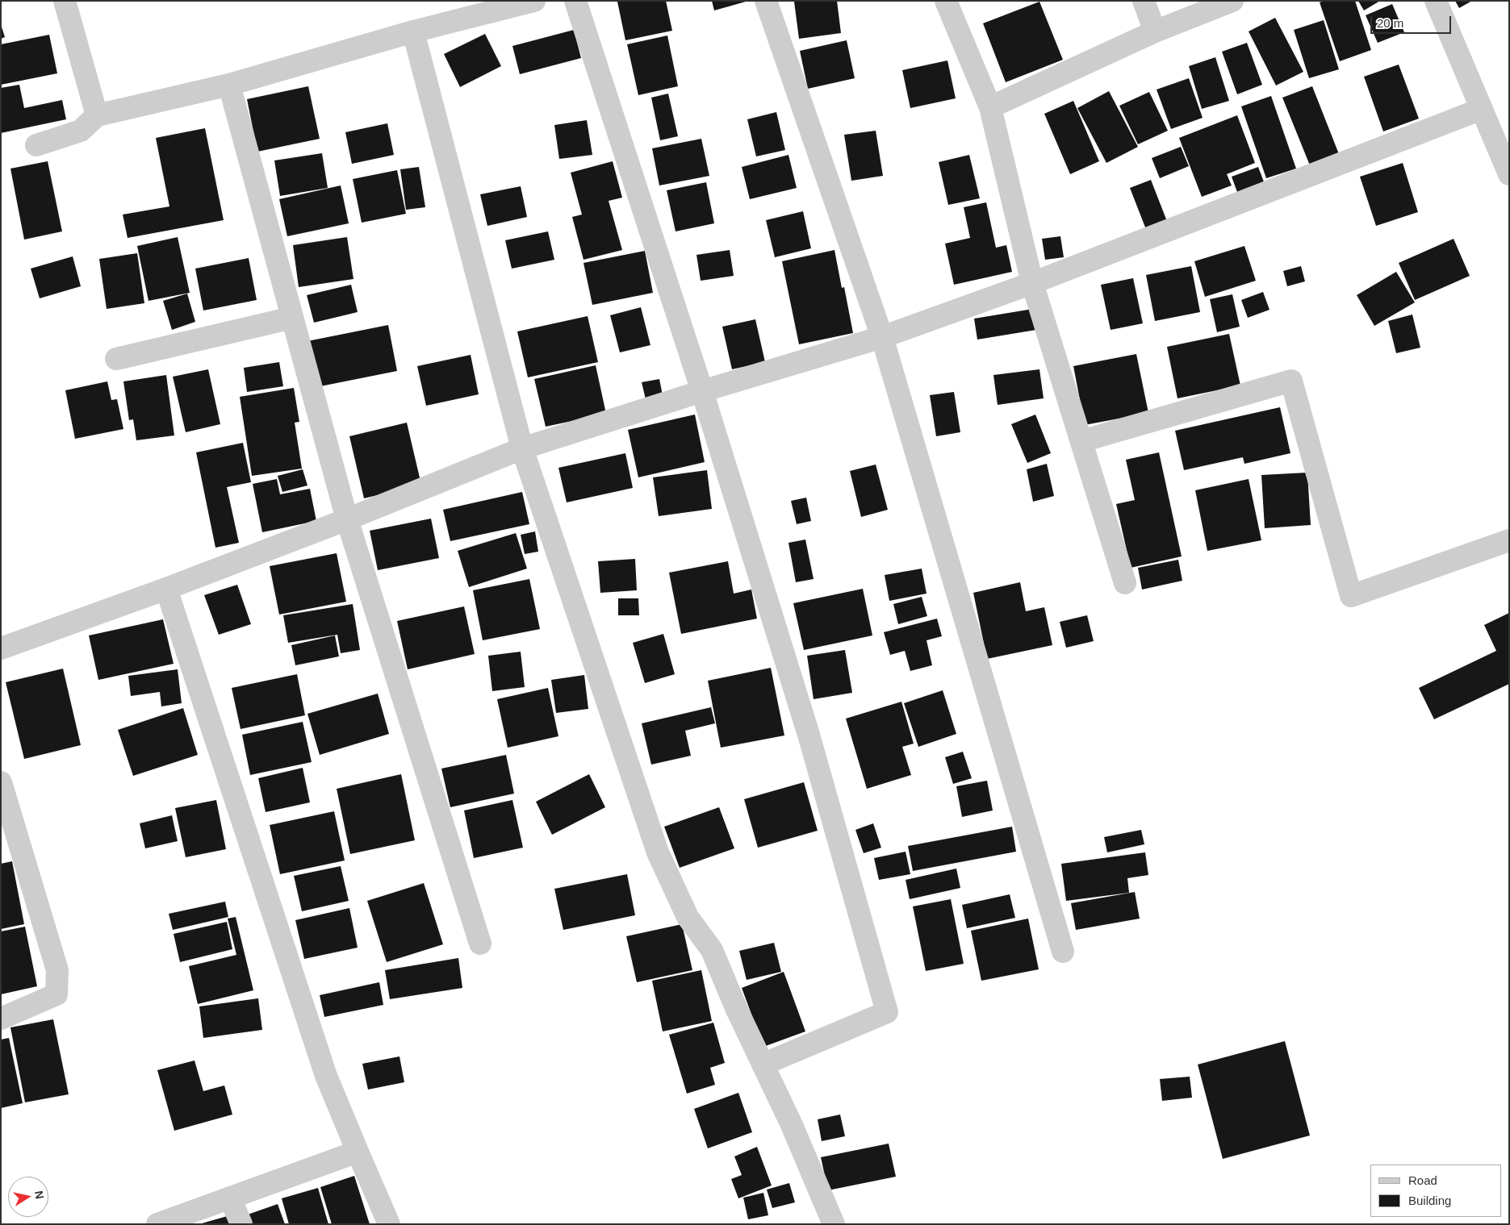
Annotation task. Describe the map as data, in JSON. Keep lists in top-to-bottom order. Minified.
{"legend":["Road","Building"],"scale_bar":"20 m","north":"right"}
